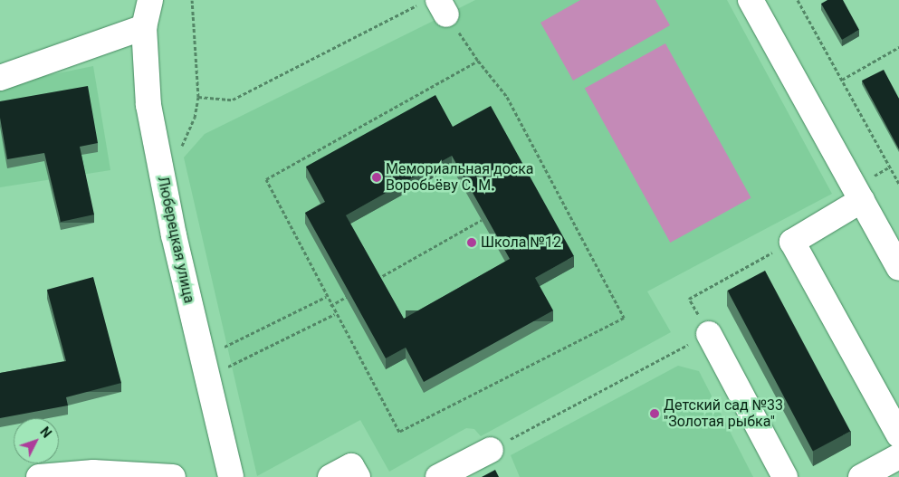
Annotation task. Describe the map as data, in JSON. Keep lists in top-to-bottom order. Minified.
{"streets":{"main road":["Люберецкая улица"]},"places":["Мемориальная доска Воробьёву С. М.","Школа №12","Детский сад №33 \"Золотая рыбка\""],"north":"top right"}
